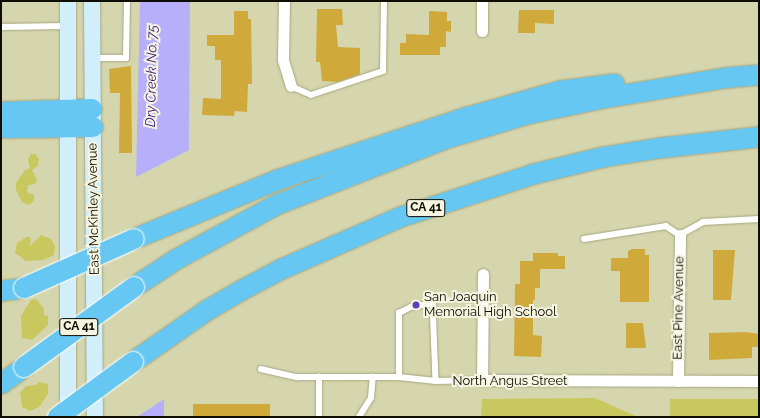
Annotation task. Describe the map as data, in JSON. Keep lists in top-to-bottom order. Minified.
{"streets":{"highway":["CA 41"],"main road":["East McKinley Avenue"],"street":["East Pine Avenue","North Angus Street"]},"crossings":[["East Pine Avenue","North Angus Street"]],"water":["Dry Creek No. 75"],"places":["San Joaquin Memorial High School"]}
